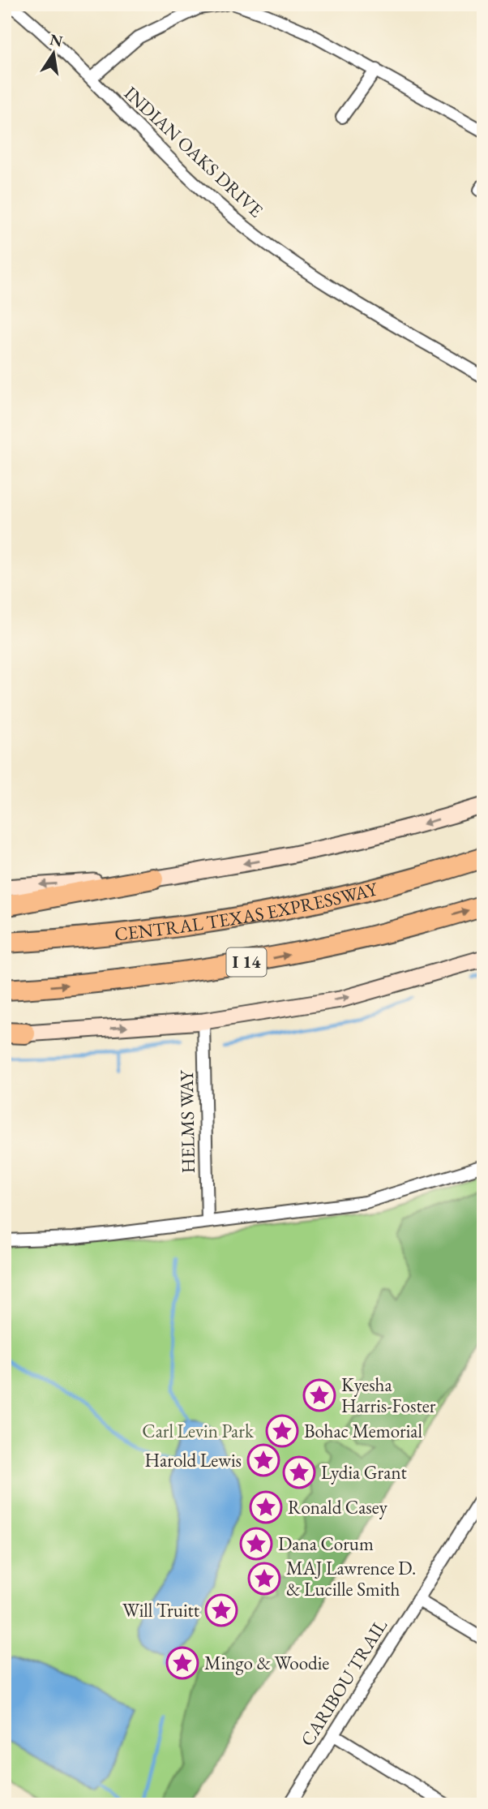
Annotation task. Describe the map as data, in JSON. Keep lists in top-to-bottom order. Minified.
{"streets":{"highway":["CENTRAL TEXAS EXPRESSWAY","I 14"],"street":["INDIAN OAKS DRIVE","HELMS WAY","CARIBOU TRAIL"]},"parks":["Carl Levin Park"],"places":{"place":["Kyesha Harris-Foster","Bohac Memorial","Harold Lewis","Lydia Grant","Ronald Casey","Dana Corum","MAJ Lawrence D. & Lucille Smith","Will Truitt","Mingo & Woodie"]},"north":"top"}
